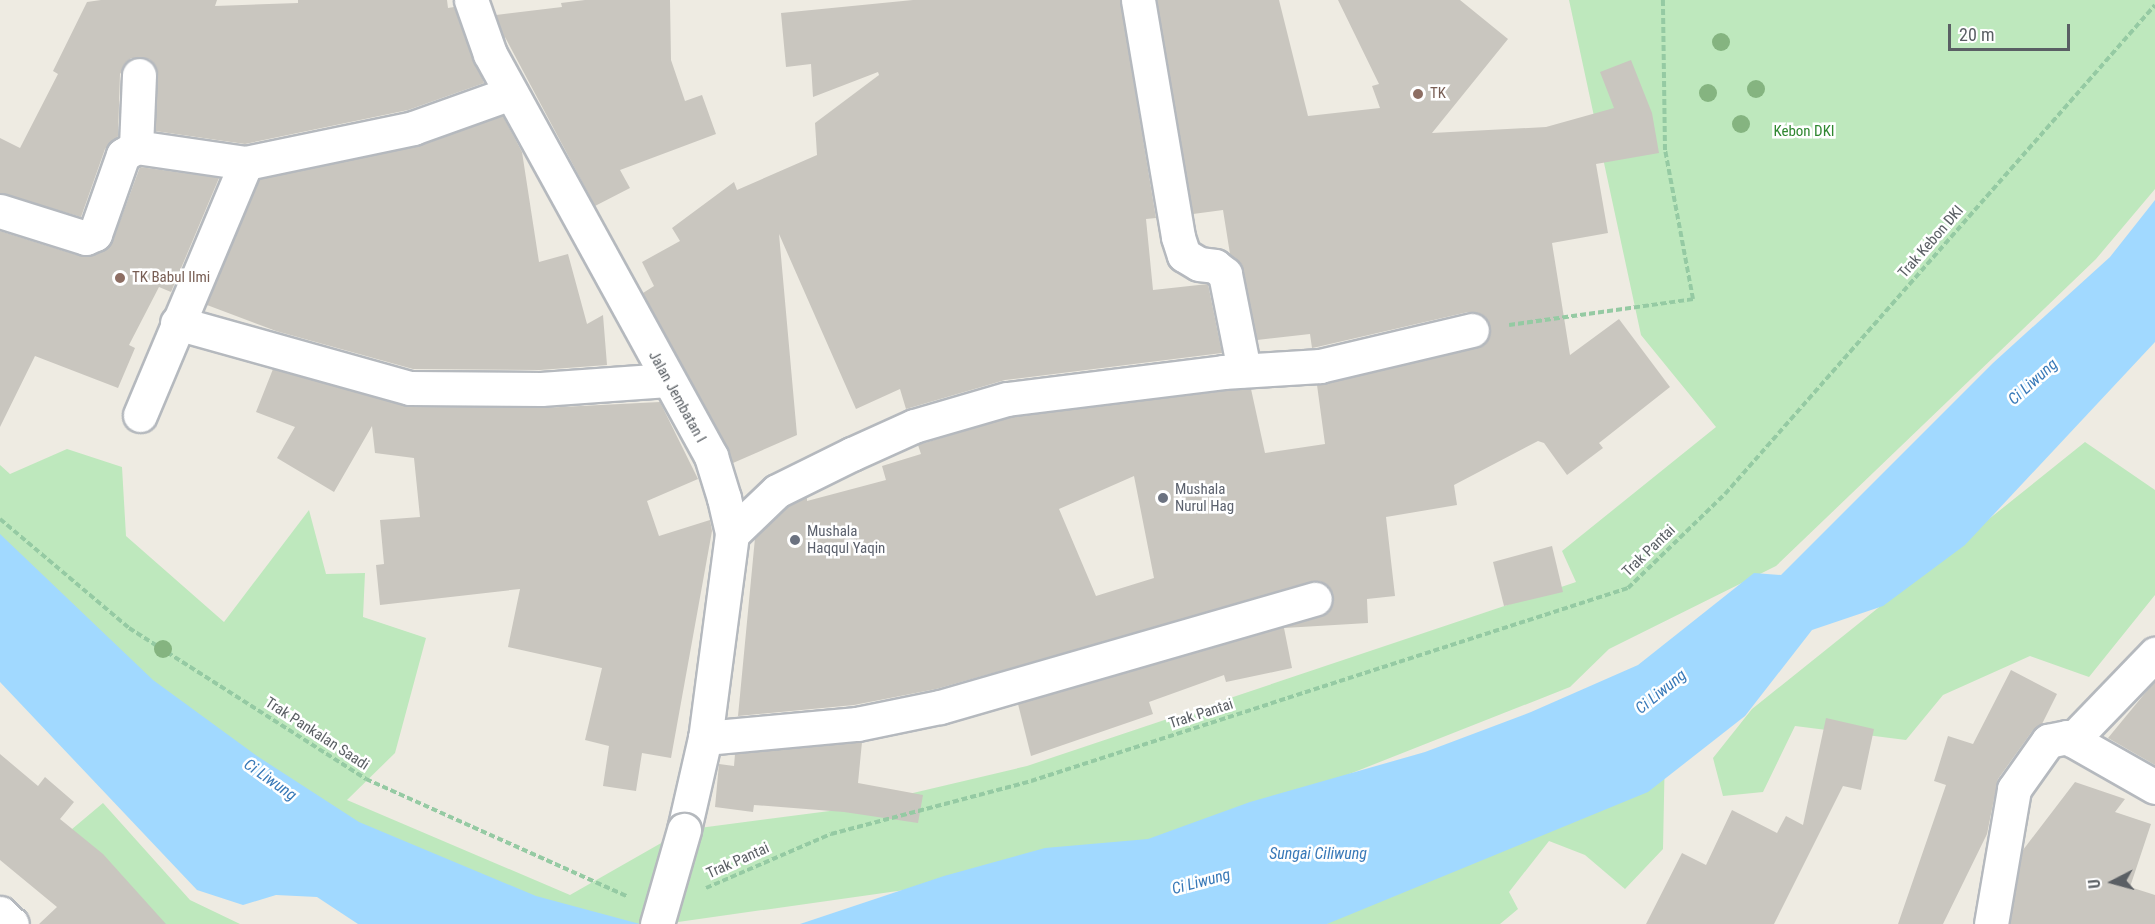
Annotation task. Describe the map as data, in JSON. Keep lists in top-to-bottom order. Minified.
{"streets":{"street":["Jalan Jembatan I"],"path":["Trak Kebon DKI","Trak Pantai","Trak Pankalan Saadi"]},"crossings":[["Trak Kebon DKI","Trak Pantai"]],"water":["Ci Liwung","Sungai Ciliwung"],"parks":["Kebon DKI"],"places":["TK","TK Babul Ilmi","Mushala Nurul Hag","Mushala Haqqul Yaqin"],"scale_bar":"20 m","north":"left"}
